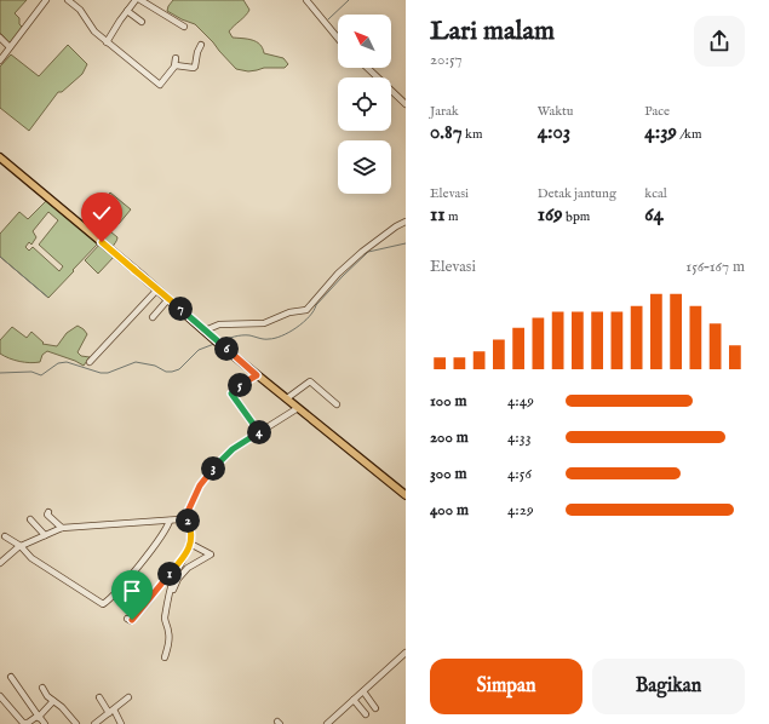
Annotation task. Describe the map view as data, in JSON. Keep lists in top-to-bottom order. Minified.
{"north":"top left","page":{"heading":["Lari malam","20:57"],"stats":[["Jarak","0.87 km"],["Waktu","4:03"],["Pace","4:39 /km"],["Elevasi","11 m"],["Detak jantung","169 bpm"],["kcal","64"]],"chart":["Elevasi","156–167 m"],"pins":["7","6","5","4","3","2","1"],"list":[{"name":"100 m","note":"4:49"},{"name":"200 m","note":"4:33"},{"name":"300 m","note":"4:56"},{"name":"400 m","note":"4:29"}],"buttons":["Simpan","Bagikan"]}}
